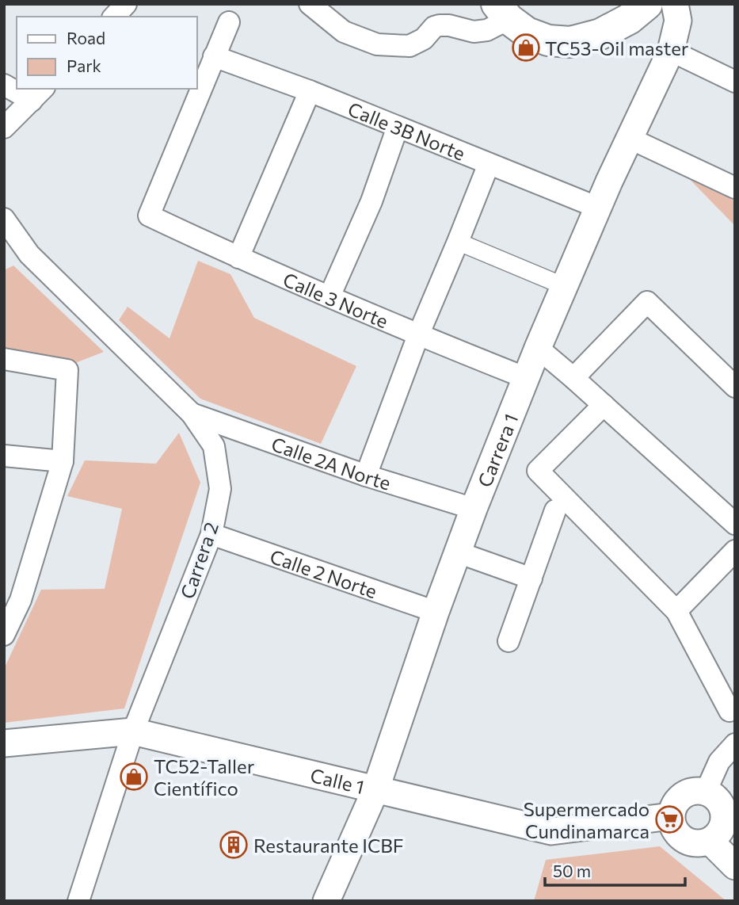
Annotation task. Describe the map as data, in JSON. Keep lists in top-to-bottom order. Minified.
{"streets":{"street":["Calle 3B Norte","Calle 3 Norte","Carrera 1","Calle 2A Norte","Carrera 2","Calle 2 Norte","Calle 1"]},"crossings":[["Calle 3B Norte","Calle 3 Norte"],["Calle 3B Norte","Carrera 1"],["Calle 3 Norte","Carrera 1"],["Carrera 1","Calle 2A Norte"],["Carrera 1","Calle 2 Norte"],["Carrera 1","Calle 1"],["Calle 2A Norte","Carrera 2"],["Carrera 2","Calle 2 Norte"],["Carrera 2","Calle 1"]],"places":{"shop":["TC53-Oil master","TC52-Taller Científico"],"supermarket":["Supermercado Cundinamarca"],"building":["Restaurante ICBF"]},"legend":["Road","Park"],"scale_bar":"50 m"}
